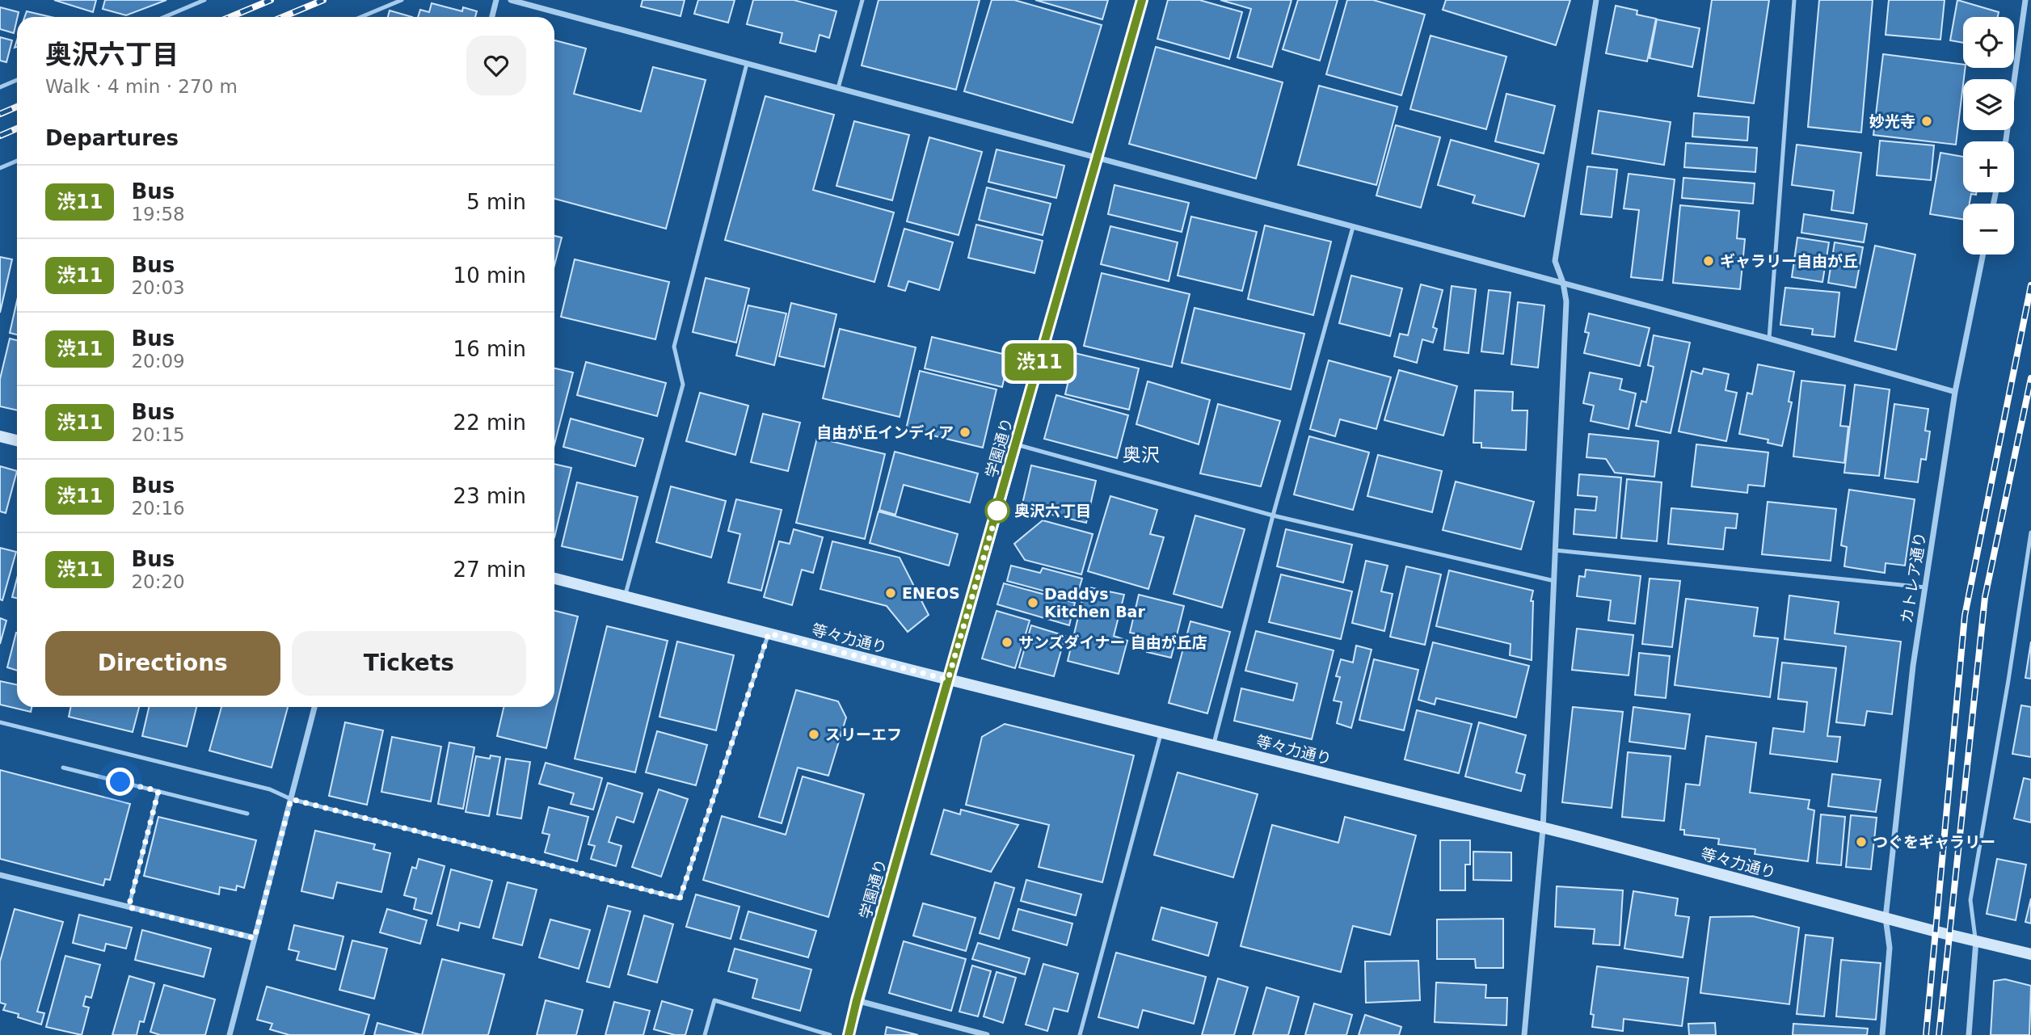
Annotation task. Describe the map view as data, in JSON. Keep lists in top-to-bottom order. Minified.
{"streets":{"street":["学園通り","カトレア通り","等々力通り"]},"crossings":[["学園通り","等々力通り"],["カトレア通り","等々力通り"]],"districts":["奥沢"],"places":["妙光寺","ギャラリー自由が丘","自由が丘インディア","奥沢六丁目","ENEOS","Daddys Kitchen Bar","サンズダイナー 自由が丘店","スリーエフ","つぐをギャラリー"],"lines":["bus line 渋11"],"page":{"on_map":"渋11","map_buttons":["+","−"],"heading":[["奥沢六丁目","Walk · 4 min · 270 m"],"Departures"],"list":[{"mark":"渋11","name":"Bus","note":"19:58","value":"5 min"},{"mark":"渋11","name":"Bus","note":"20:03","value":"10 min"},{"mark":"渋11","name":"Bus","note":"20:09","value":"16 min"},{"mark":"渋11","name":"Bus","note":"20:15","value":"22 min"},{"mark":"渋11","name":"Bus","note":"20:16","value":"23 min"},{"mark":"渋11","name":"Bus","note":"20:20","value":"27 min"}],"buttons":["Directions","Tickets"]}}
